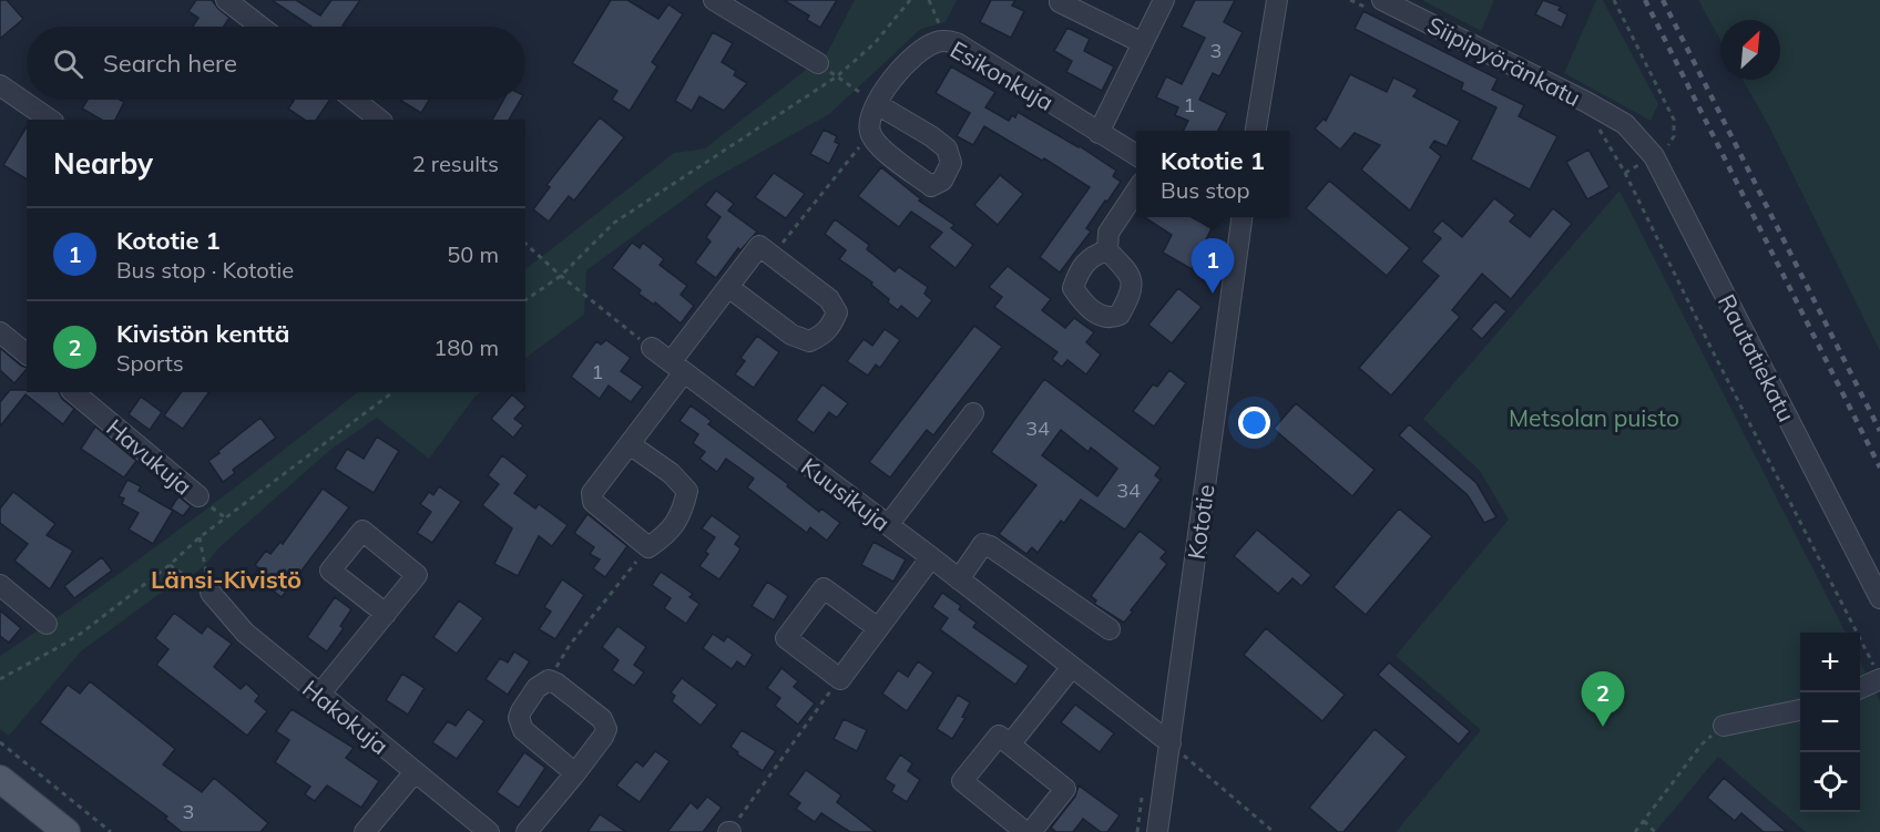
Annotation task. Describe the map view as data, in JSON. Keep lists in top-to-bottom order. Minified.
{"streets":{"street":["Siipipyöränkatu","Esikonkuja","Rautatiekatu","Havukuja","Kuusikuja","Kototie","Hakokuja"]},"crossings":[["Siipipyöränkatu","Rautatiekatu"],["Kuusikuja","Kototie"]],"districts":["Länsi-Kivistö"],"parks":["Metsolan puisto"],"house_numbers":["3","1","1","34","34","3"],"north":"top right","page":{"search":"Search here","heading":["Nearby","2 results"],"popup":["Kototie 1","Bus stop"],"list":[{"mark":"1","name":"Kototie 1","note":"Bus stop · Kototie","value":"50 m"},{"mark":"2","name":"Kivistön kenttä","note":"Sports","value":"180 m"}],"pins":["1","2"],"map_buttons":["+","−"]}}
